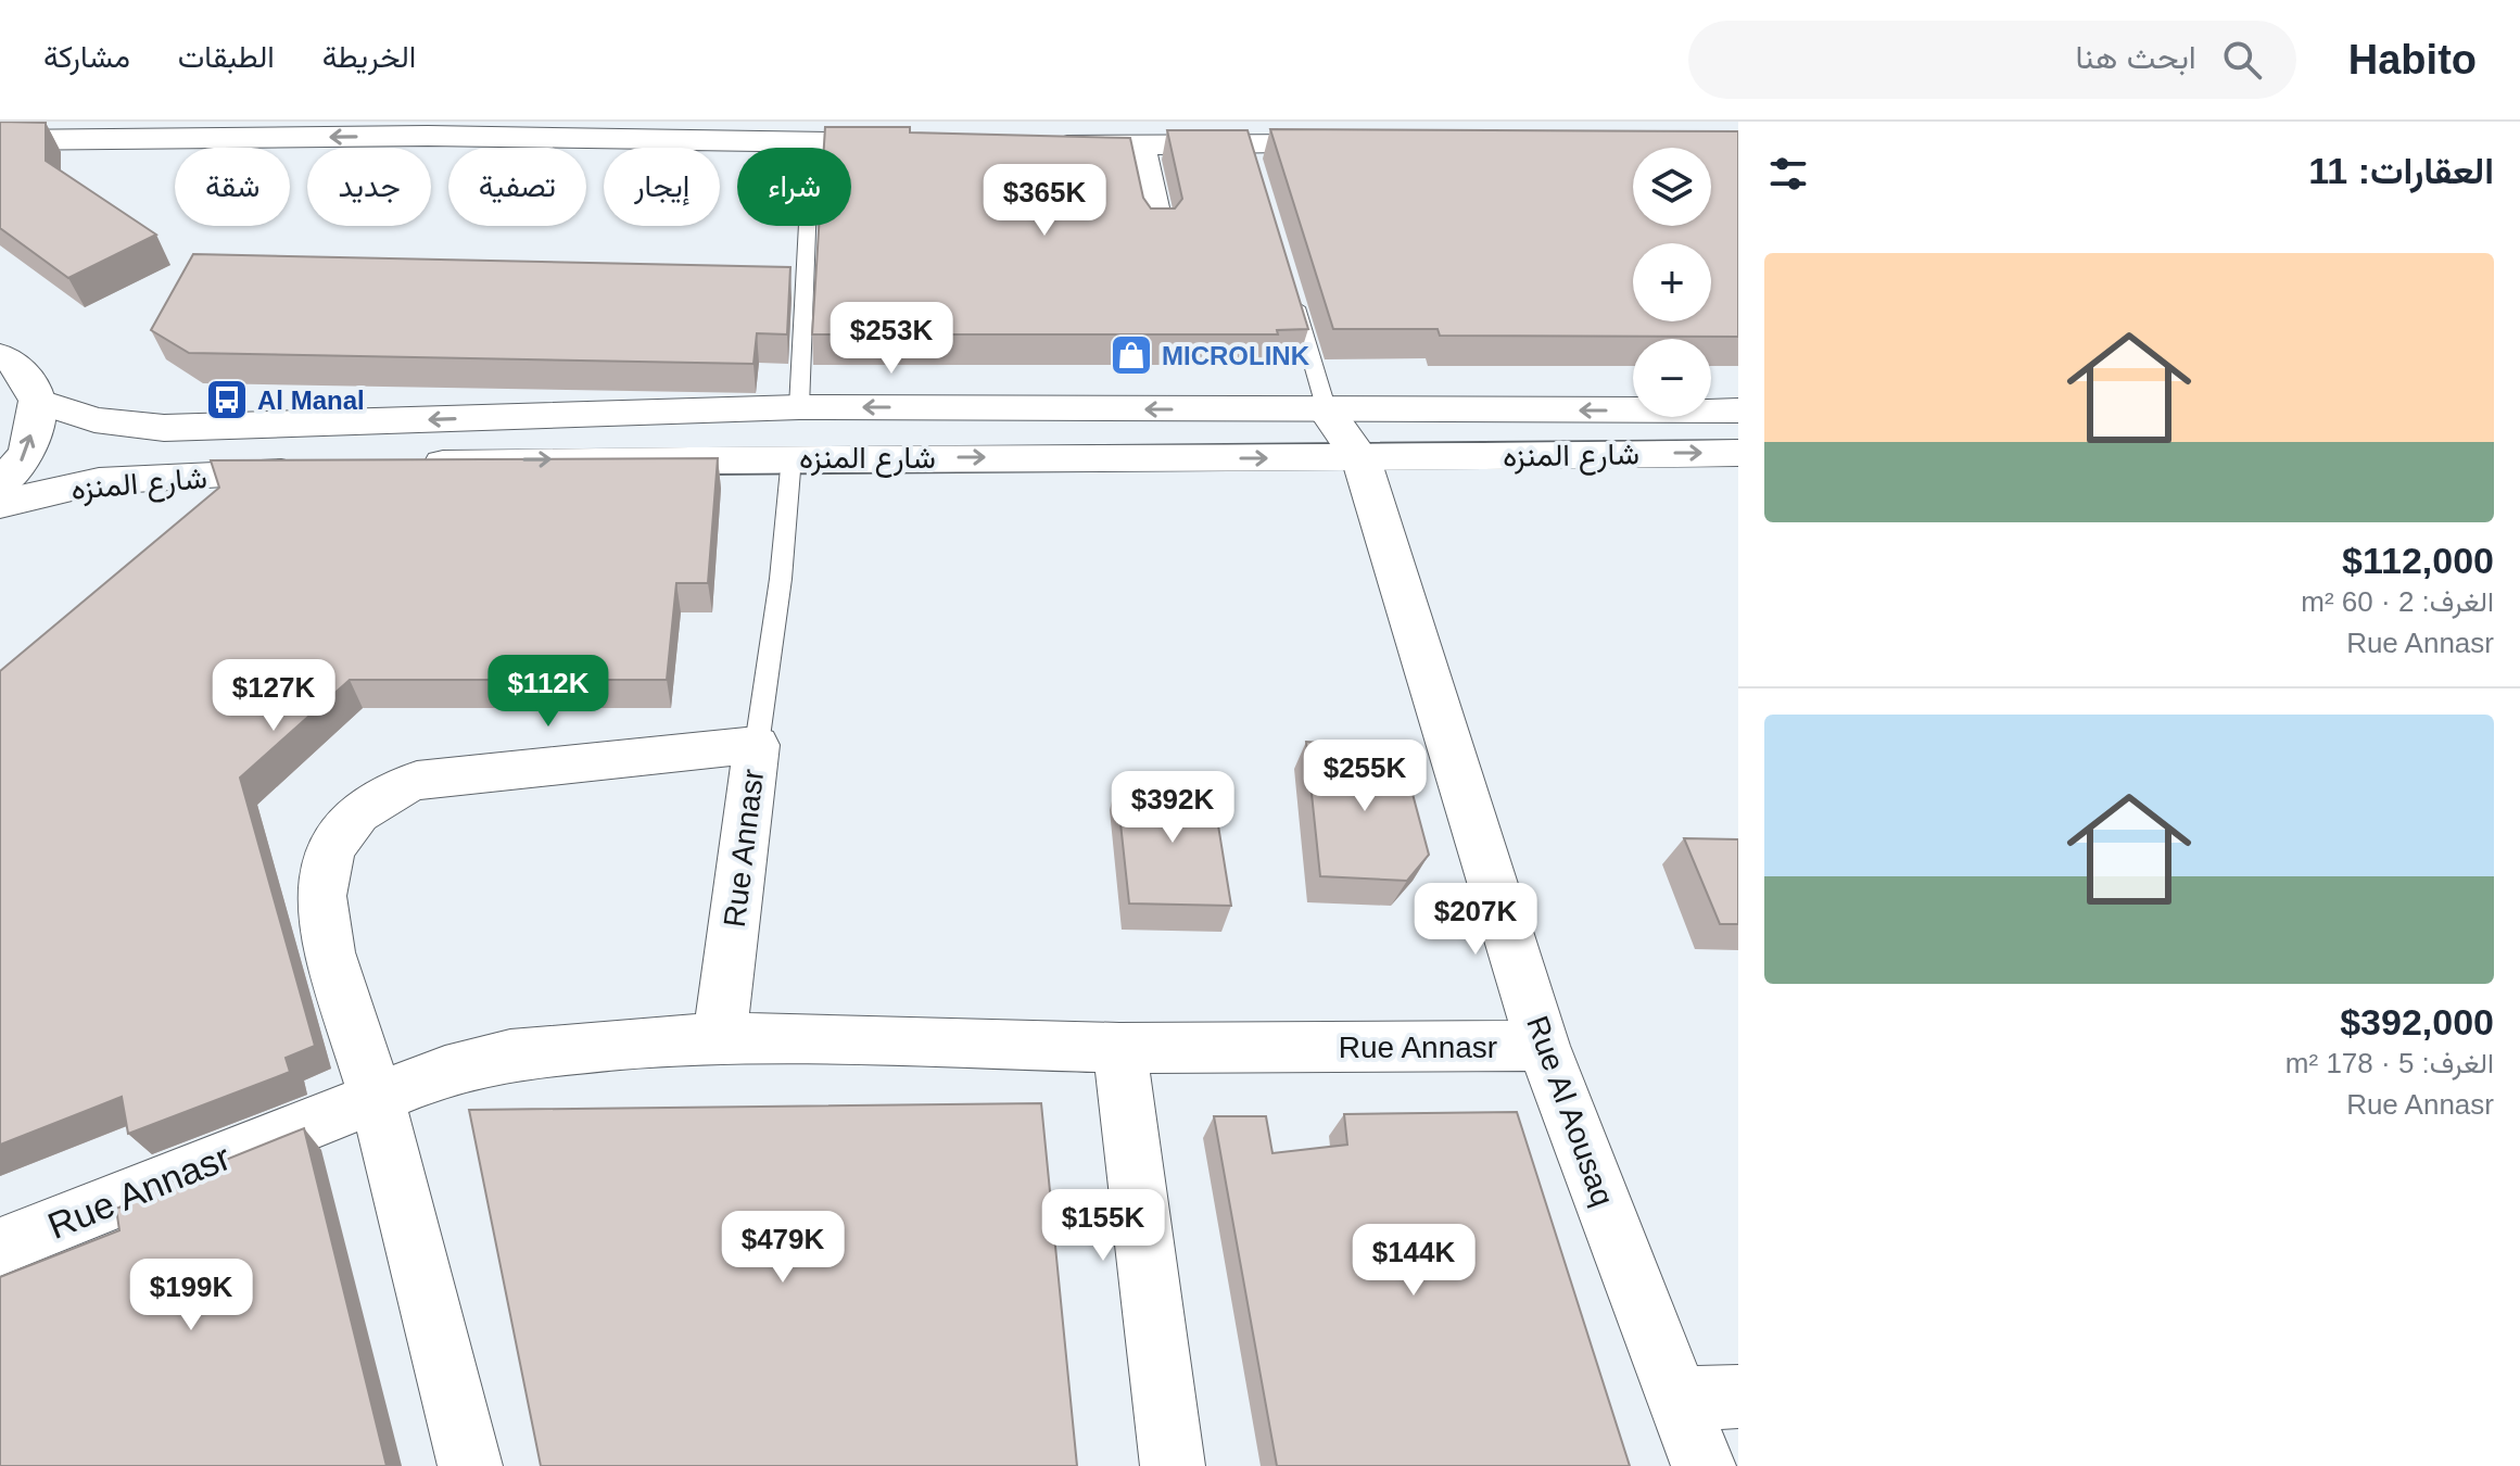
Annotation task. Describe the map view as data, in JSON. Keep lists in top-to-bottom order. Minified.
{"streets":{"street":["شارع المنزه","Rue Annasr","Rue Al Aousaq"]},"crossings":[["شارع المنزه","Rue Al Aousaq"],["Rue Annasr","Rue Al Aousaq"]],"places":{"shop":["MICROLINK"],"bus stop":["Al Manal"]},"page":{"header":"Habito","search":"ابحث هنا","nav":["الخريطة","الطبقات","مشاركة"],"heading":"العقارات: 11","map_buttons":["+","−"],"chip":["شراء","إيجار","تصفية","جديد","شقة"],"price":["$365K","$253K","$112K","$127K","$255K","$392K","$207K","$155K","$479K","$144K","$199K"],"list":[{"name":"$112,000","note":"الغرف: 2 · 60 m² · Rue Annasr"},{"name":"$392,000","note":"الغرف: 5 · 178 m² · Rue Annasr"}]}}
